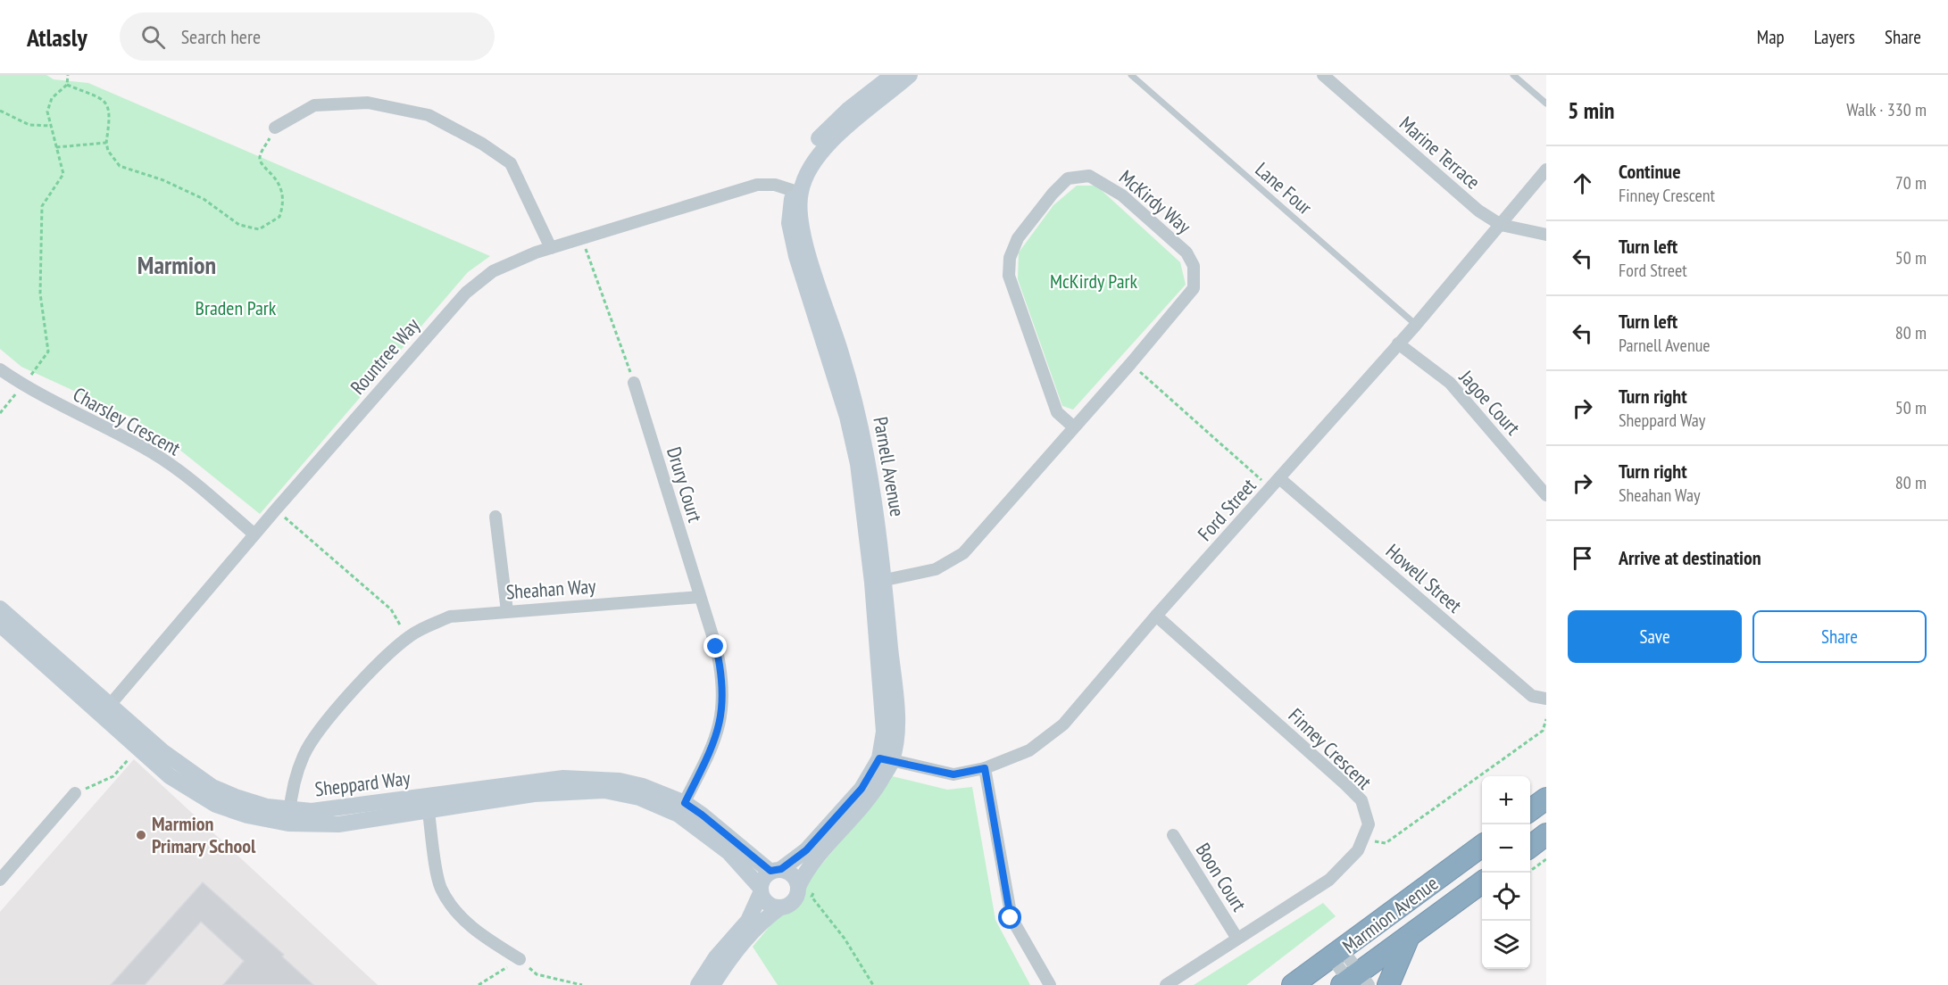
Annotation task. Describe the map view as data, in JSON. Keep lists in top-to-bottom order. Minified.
{"streets":{"highway":["Marmion Avenue"],"street":["Marine Terrace","McKirdy Way","Rountree Way","Jagoe Court","Charsley Crescent","Parnell Avenue","Drury Court","Ford Street","Howell Street","Sheahan Way","Finney Crescent","Sheppard Way","Boon Court"],"lane":["Lane Four"]},"crossings":[["Marine Terrace","Ford Street"],["Lane Four","Ford Street"],["McKirdy Way","Parnell Avenue"],["Rountree Way","Charsley Crescent"],["Rountree Way","Parnell Avenue"],["Rountree Way","Sheppard Way"],["Jagoe Court","Ford Street"],["Parnell Avenue","Ford Street"],["Parnell Avenue","Sheppard Way"],["Drury Court","Sheahan Way"],["Ford Street","Howell Street"],["Ford Street","Finney Crescent"],["Sheahan Way","Sheppard Way"]],"districts":["Marmion"],"parks":["McKirdy Park","Braden Park"],"places":["Marmion Primary School"],"page":{"header":"Atlasly","search":"Search here","nav":["Map","Layers","Share"],"heading":["5 min","Walk · 330 m"],"list":[["Continue","Finney Crescent","70 m"],["Turn left","Ford Street","50 m"],["Turn left","Parnell Avenue","80 m"],["Turn right","Sheppard Way","50 m"],["Turn right","Sheahan Way","80 m"],"Arrive at destination"],"buttons":["Save","Share"],"map_buttons":["+","−"]}}
